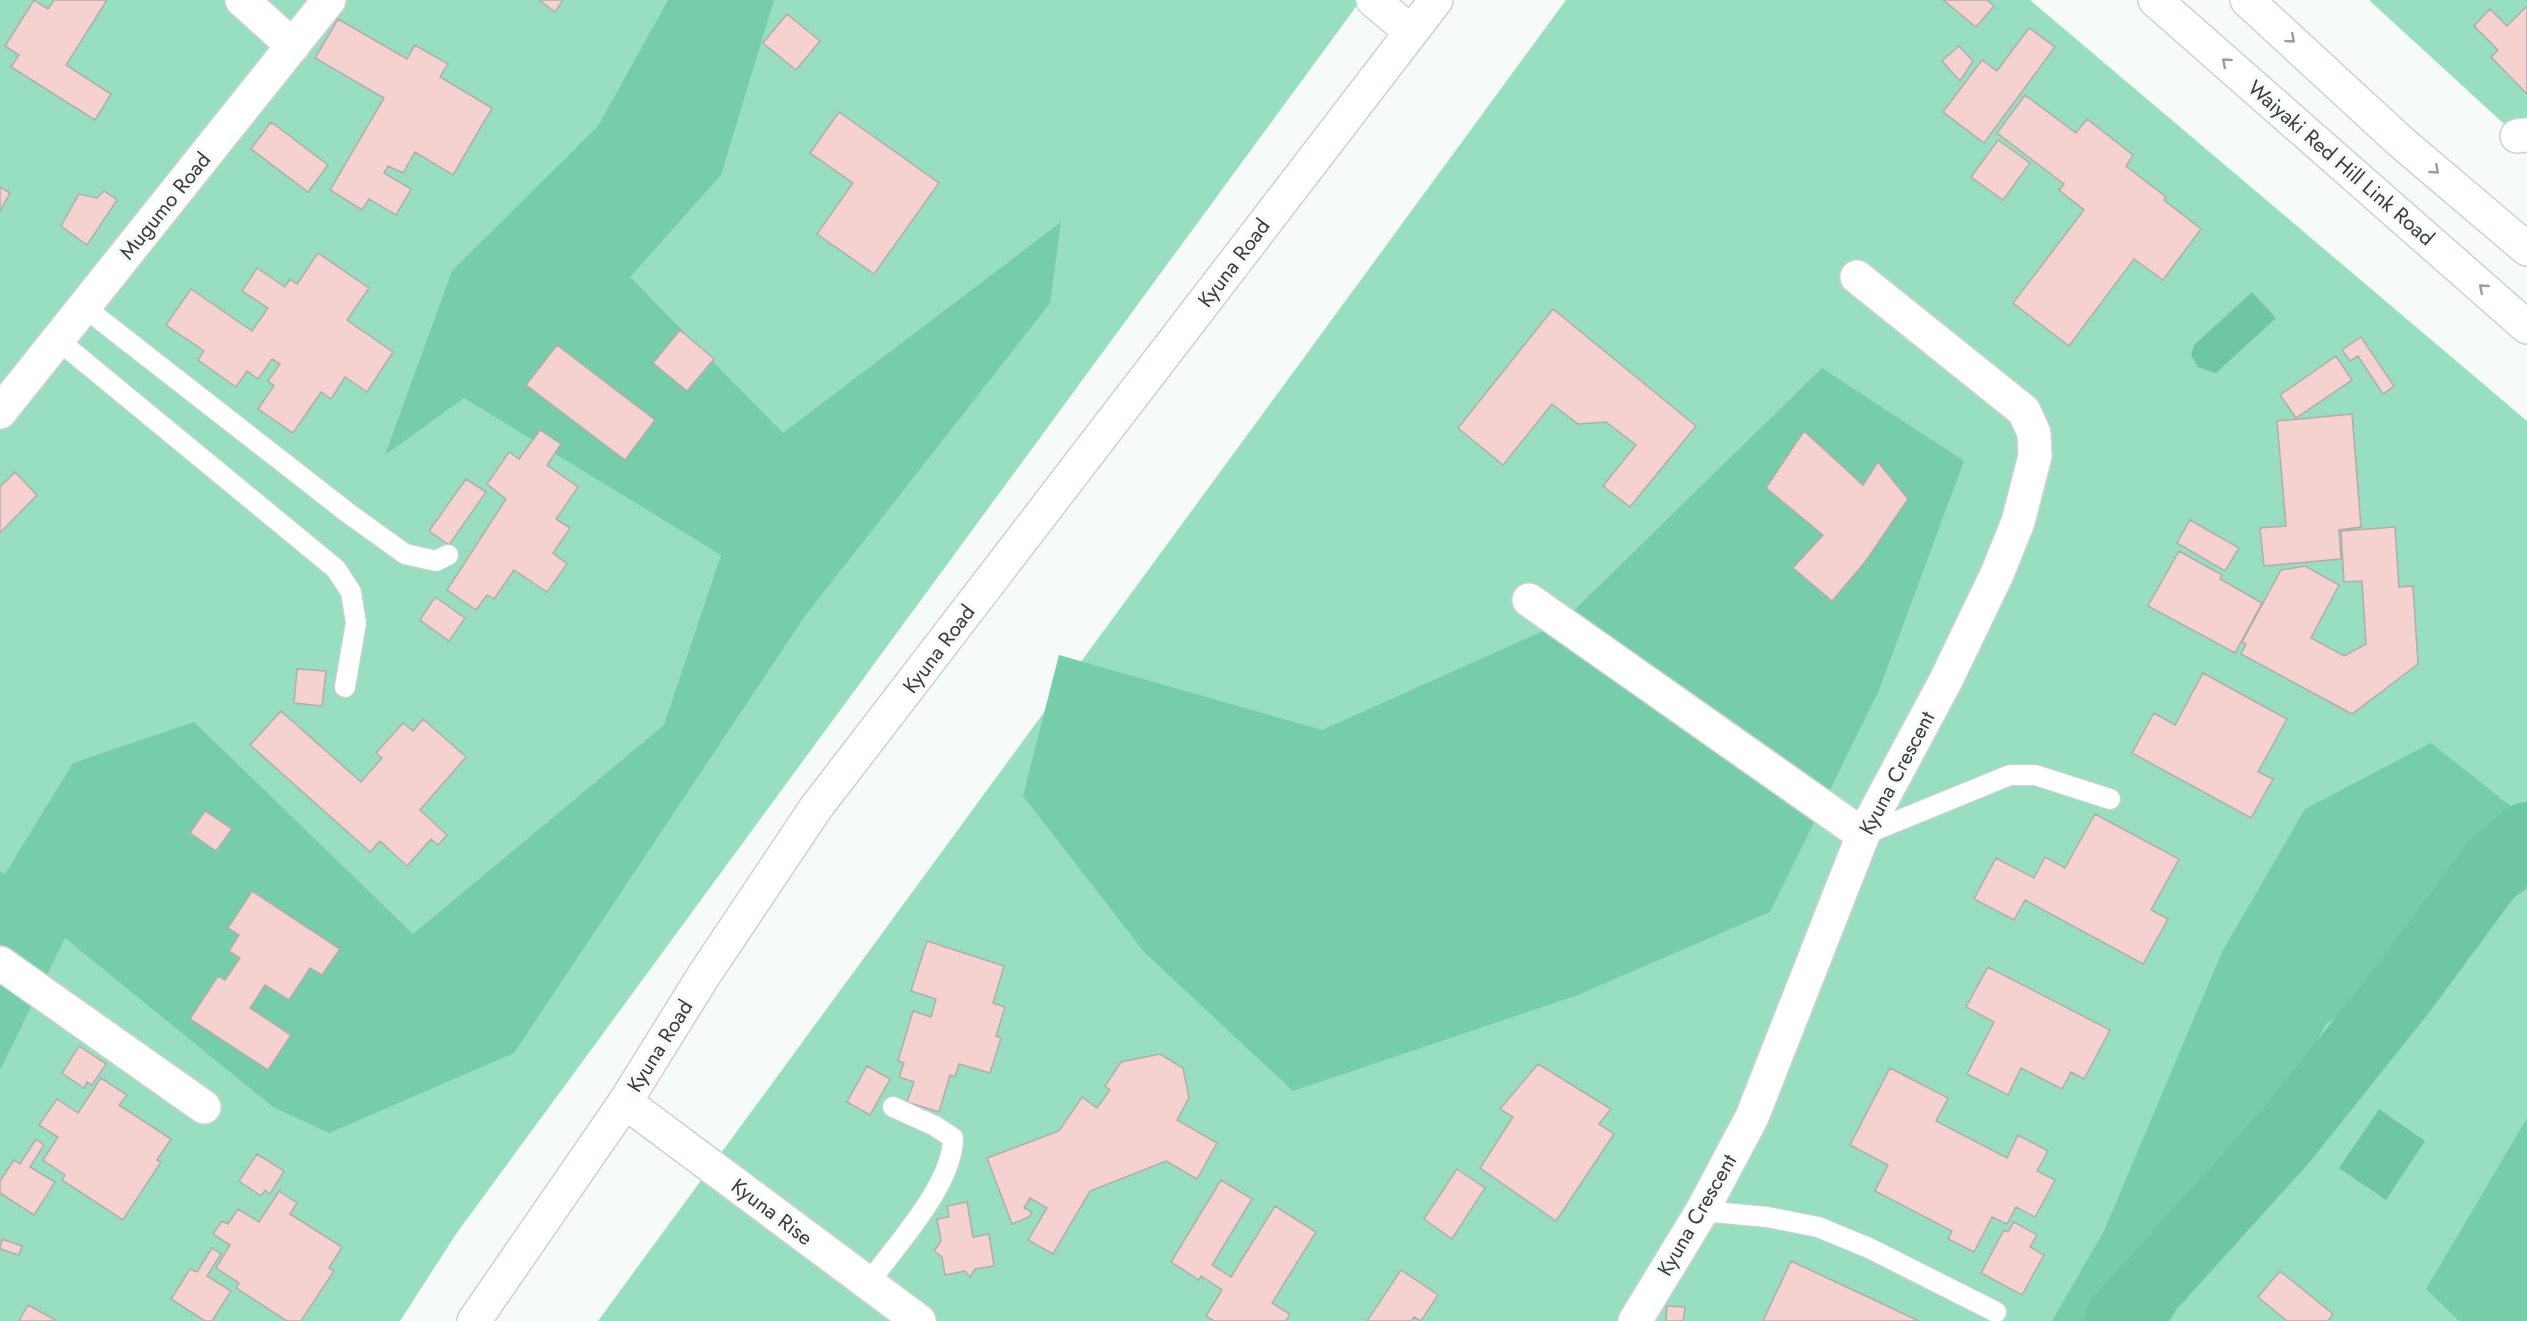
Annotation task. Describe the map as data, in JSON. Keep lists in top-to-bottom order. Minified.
{"streets":{"street":["Waiyaki Red Hill Link Road","Mugumo Road","Kyuna Road","Kyuna Crescent","Kyuna Rise"]},"crossings":[["Kyuna Road","Kyuna Rise"]]}
